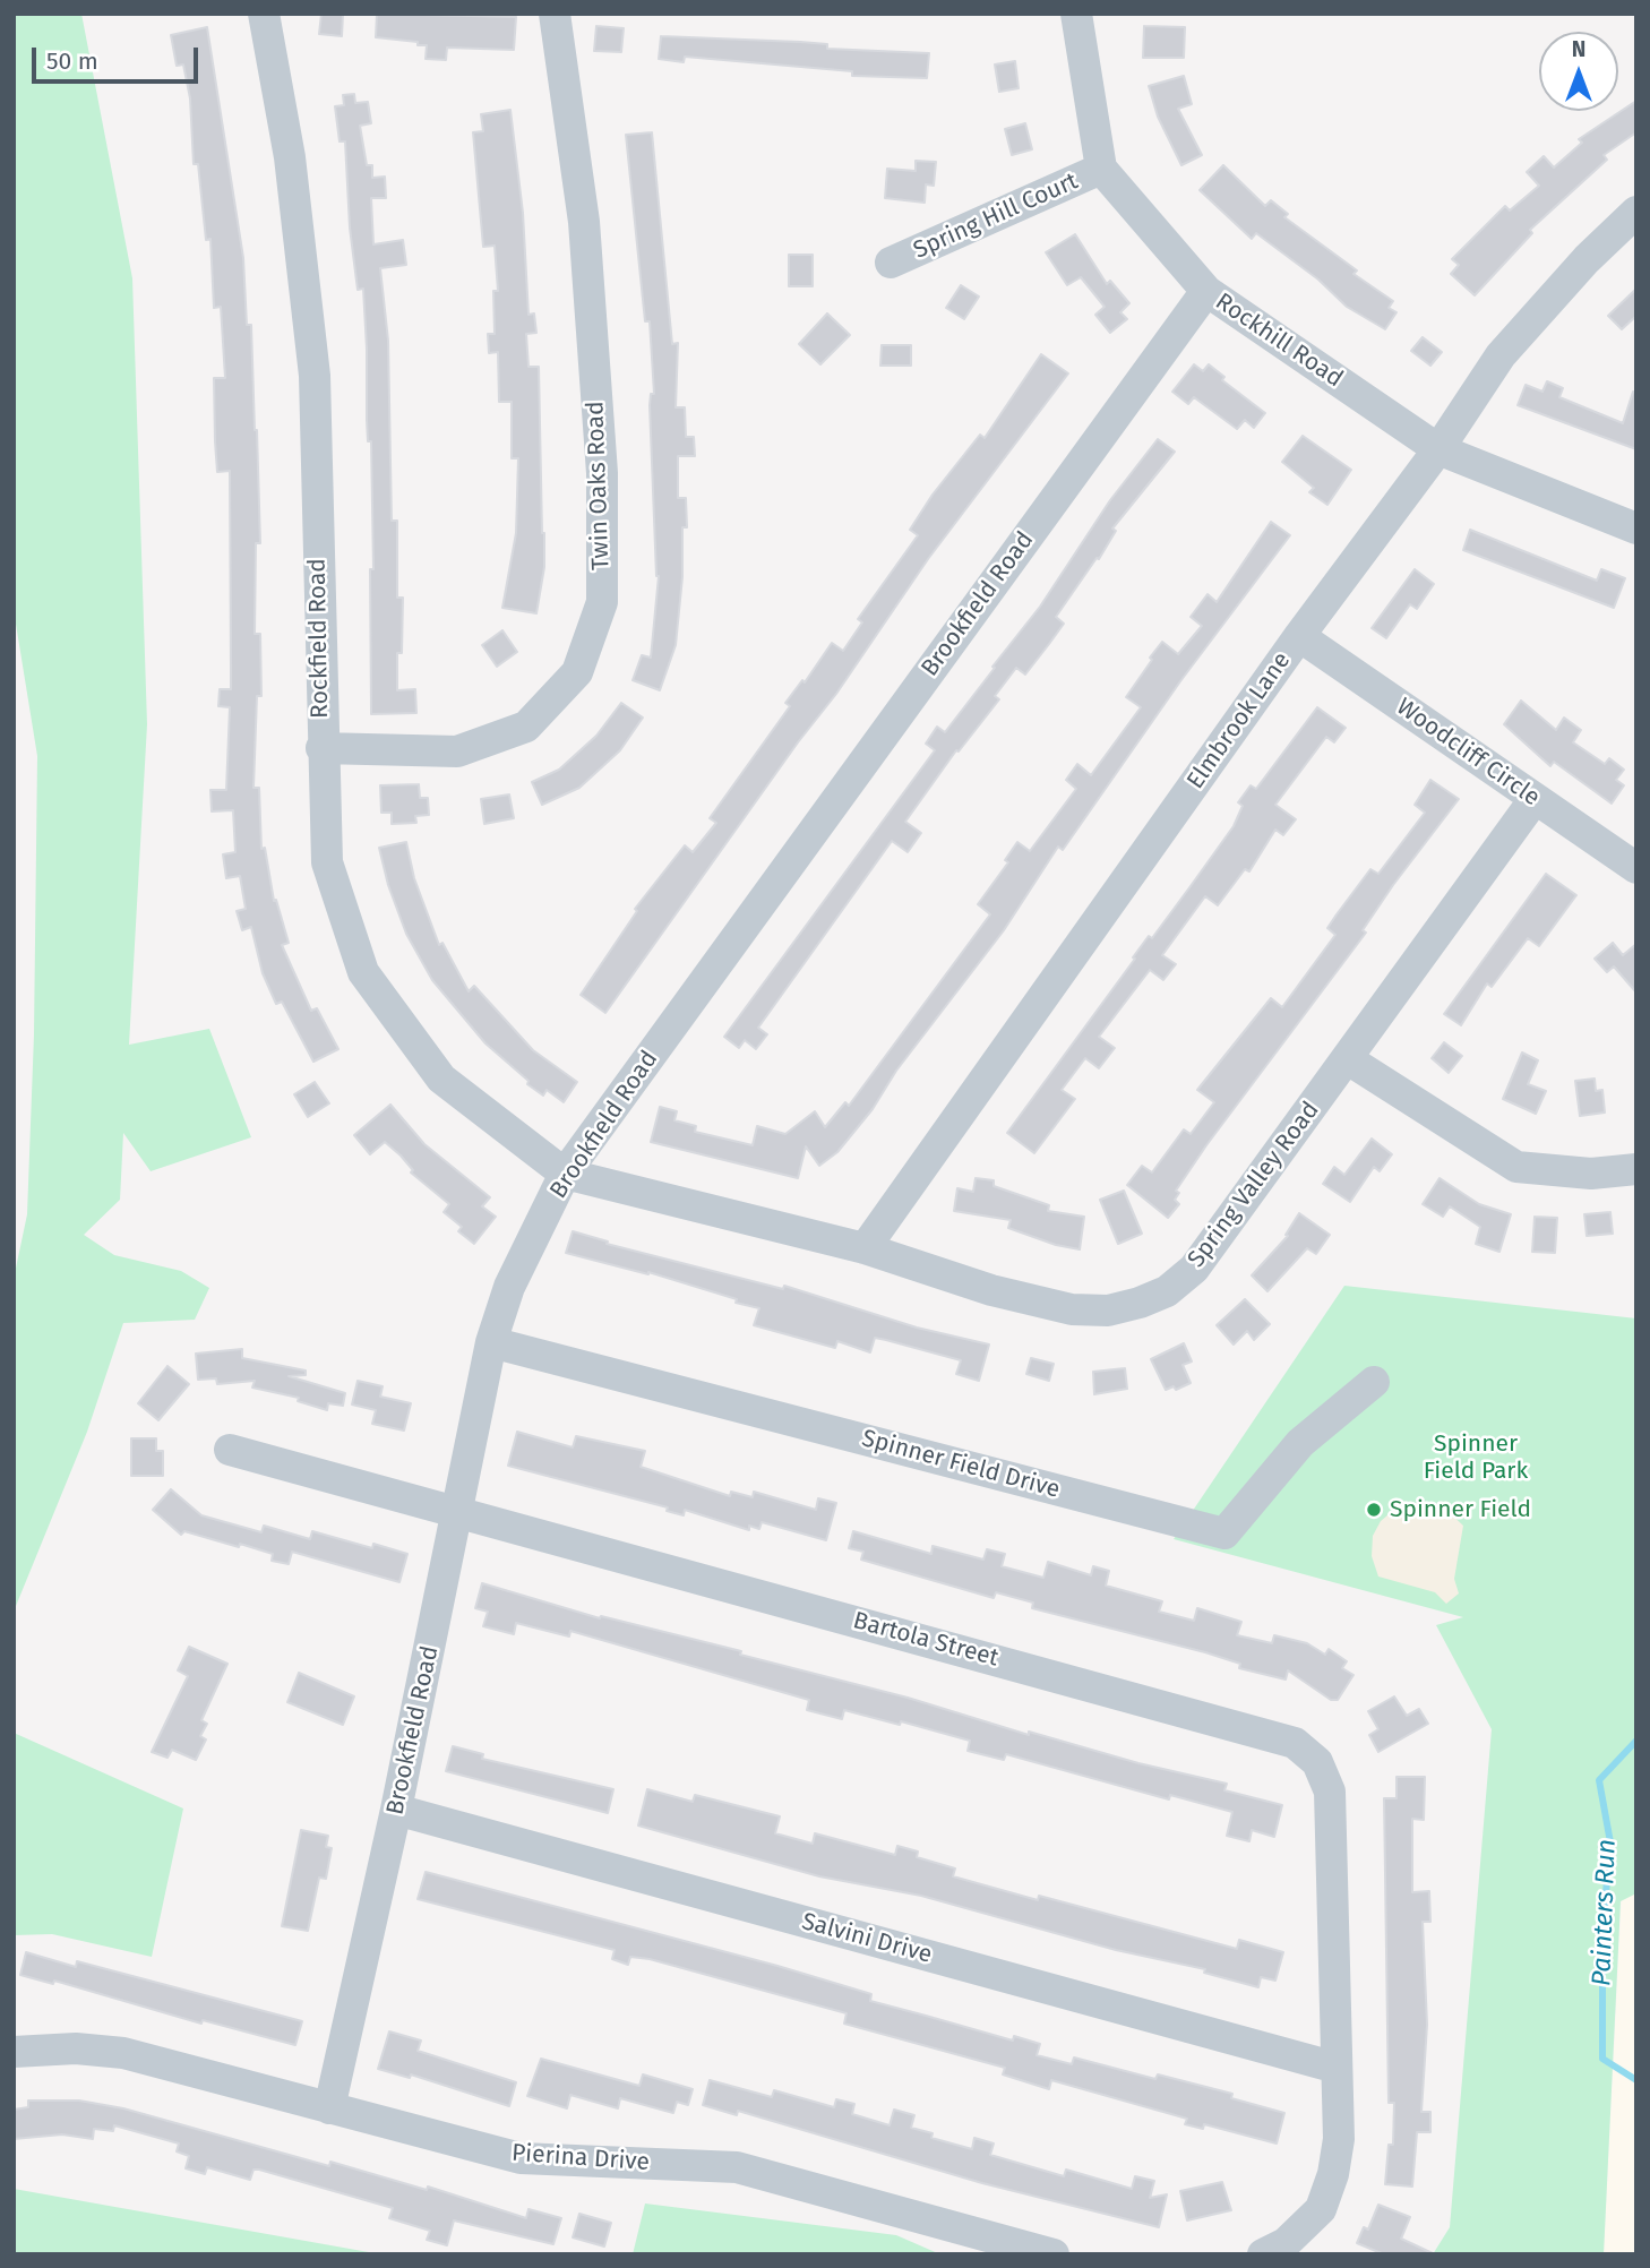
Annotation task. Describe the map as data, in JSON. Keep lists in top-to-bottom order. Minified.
{"streets":{"street":["Spring Hill Court","Rockhill Road","Twin Oaks Road","Brookfield Road","Rockfield Road","Elmbrook Lane","Woodcliff Circle","Spring Valley Road","Spinner Field Drive","Bartola Street","Salvini Drive","Pierina Drive"]},"crossings":[["Spring Hill Court","Rockhill Road"],["Rockhill Road","Brookfield Road"],["Rockhill Road","Elmbrook Lane"],["Twin Oaks Road","Rockfield Road"],["Brookfield Road","Rockfield Road"],["Brookfield Road","Spring Valley Road"],["Brookfield Road","Spinner Field Drive"],["Brookfield Road","Bartola Street"],["Brookfield Road","Salvini Drive"],["Brookfield Road","Pierina Drive"],["Rockfield Road","Spring Valley Road"],["Elmbrook Lane","Woodcliff Circle"],["Elmbrook Lane","Spring Valley Road"],["Woodcliff Circle","Spring Valley Road"],["Bartola Street","Salvini Drive"]],"water":["Painters Run"],"parks":["Spinner Field Park"],"places":["Spinner Field"],"scale_bar":"50 m","north":"top"}
